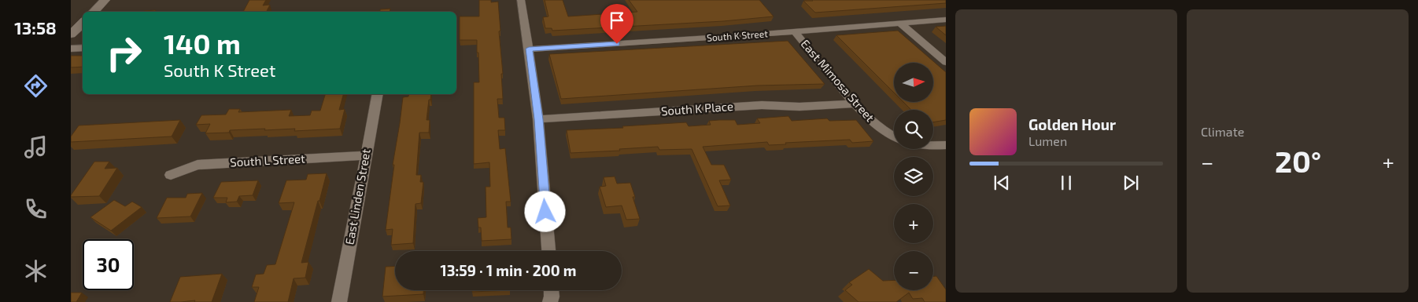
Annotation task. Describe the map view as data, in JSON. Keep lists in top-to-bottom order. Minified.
{"streets":{"street":["South K Street","East Mimosa Street","South K Place","South L Street","East Linden Street"]},"crossings":[["South K Street","East Mimosa Street"],["East Mimosa Street","South K Place"],["South L Street","East Linden Street"]],"north":"right","page":{"tabs":"13:58","tile":"Climate","turn":["140 m","South K Street"],"map_buttons":["+","−"],"song":["Golden Hour","Lumen"],"heat":["−","20°","+"],"limit":"30","trip":"13:59 · 1 min · 200 m"}}
